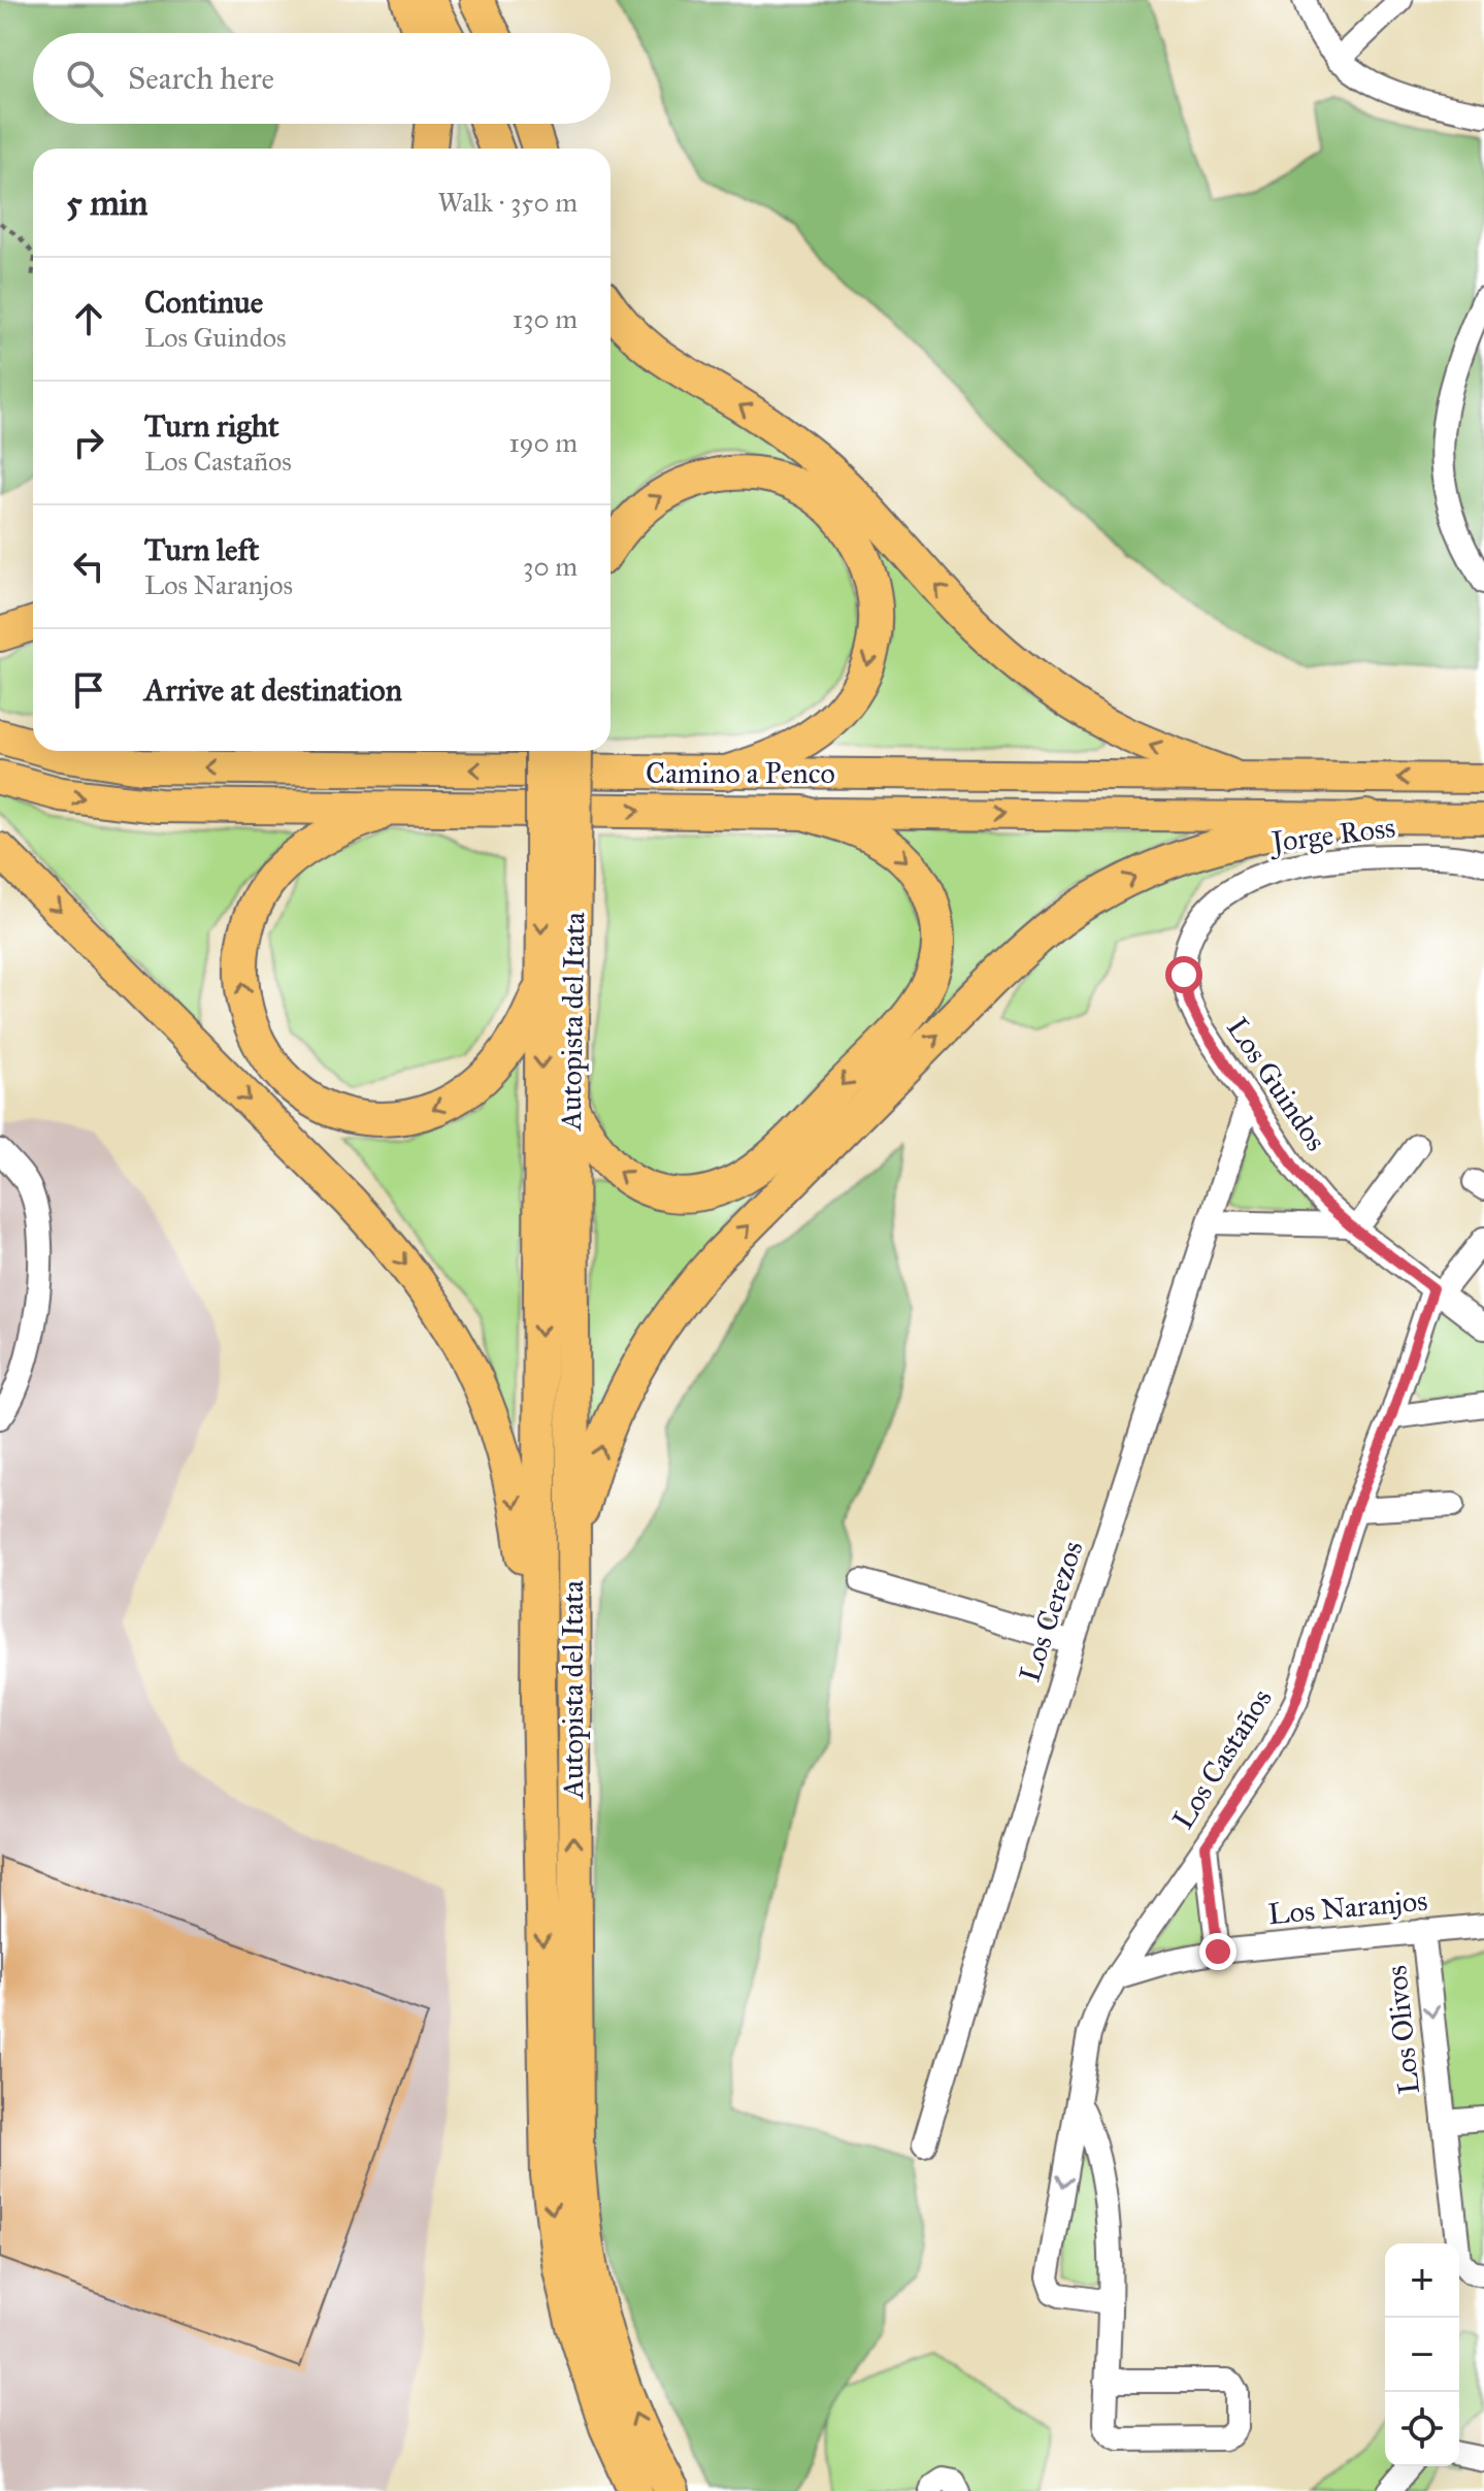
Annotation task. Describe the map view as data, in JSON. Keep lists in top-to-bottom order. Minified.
{"streets":{"highway":["Camino a Penco","Autopista del Itata"],"street":["Jorge Ross","Los Guindos","Los Cerezos","Los Castaños","Los Naranjos","Los Olivos"]},"crossings":[["Jorge Ross","Los Guindos"],["Los Guindos","Los Cerezos"],["Los Guindos","Los Castaños"],["Los Castaños","Los Naranjos"],["Los Naranjos","Los Olivos"]],"one_way":["Los Olivos"],"page":{"search":"Search here","heading":["5 min","Walk · 350 m"],"list":[["Continue","Los Guindos","130 m"],["Turn right","Los Castaños","190 m"],["Turn left","Los Naranjos","30 m"],"Arrive at destination"],"map_buttons":["+","−"]}}
